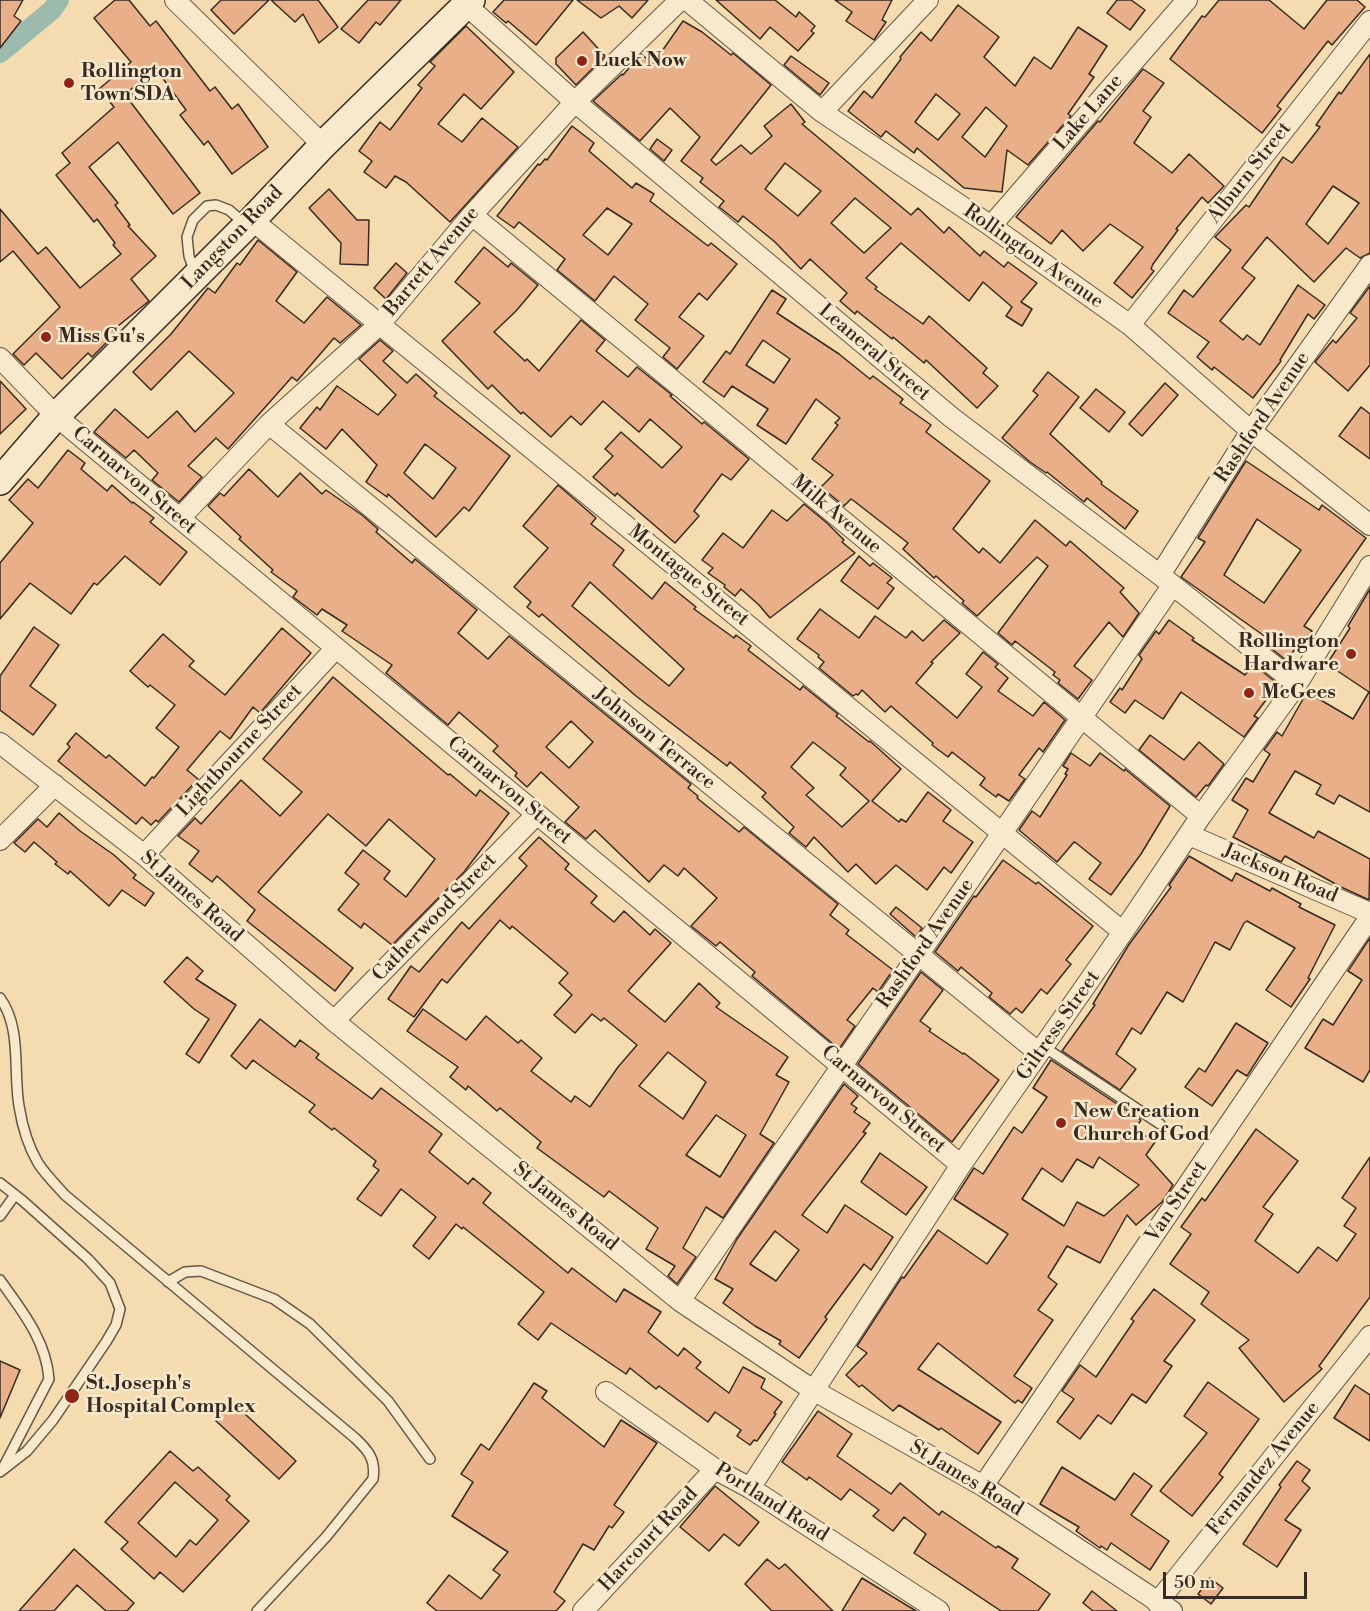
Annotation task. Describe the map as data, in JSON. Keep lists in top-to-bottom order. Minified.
{"streets":{"street":["Lake Lane","Alburn Street","Langston Road","Rollington Avenue","Barrett Avenue","Leaneral Street","Rashford Avenue","Carnarvon Street","Milk Avenue","Montague Street","Johnson Terrace","Lightbourne Street","Jackson Road","St James Road","Catherwood Street","Giltress Street","Van Street","Fernandez Avenue","Portland Road","Harcourt Road"]},"crossings":[["Lake Lane","Rollington Avenue"],["Alburn Street","Rollington Avenue"],["Langston Road","Leaneral Street"],["Langston Road","Carnarvon Street"],["Langston Road","Montague Street"],["Rollington Avenue","Rashford Avenue"],["Barrett Avenue","Leaneral Street"],["Barrett Avenue","Carnarvon Street"],["Barrett Avenue","Milk Avenue"],["Barrett Avenue","Montague Street"],["Barrett Avenue","Johnson Terrace"],["Leaneral Street","Rashford Avenue"],["Leaneral Street","Giltress Street"],["Rashford Avenue","Carnarvon Street"],["Rashford Avenue","Milk Avenue"],["Rashford Avenue","Montague Street"],["Rashford Avenue","Johnson Terrace"],["Rashford Avenue","St James Road"],["Carnarvon Street","Lightbourne Street"],["Carnarvon Street","Catherwood Street"],["Carnarvon Street","Giltress Street"],["Milk Avenue","Giltress Street"],["Montague Street","Giltress Street"],["Johnson Terrace","Giltress Street"],["Lightbourne Street","St James Road"],["Jackson Road","Giltress Street"],["Jackson Road","Van Street"],["St James Road","Catherwood Street"],["St James Road","Giltress Street"],["St James Road","Van Street"],["St James Road","Fernandez Avenue"],["Giltress Street","Portland Road"],["Portland Road","Harcourt Road"]],"places":["Luck Now","Rollington Town SDA","Miss Gu's","Rollington Hardware","McGees","New Creation Church of God","St. Joseph's Hospital Complex"],"scale_bar":"50 m"}
